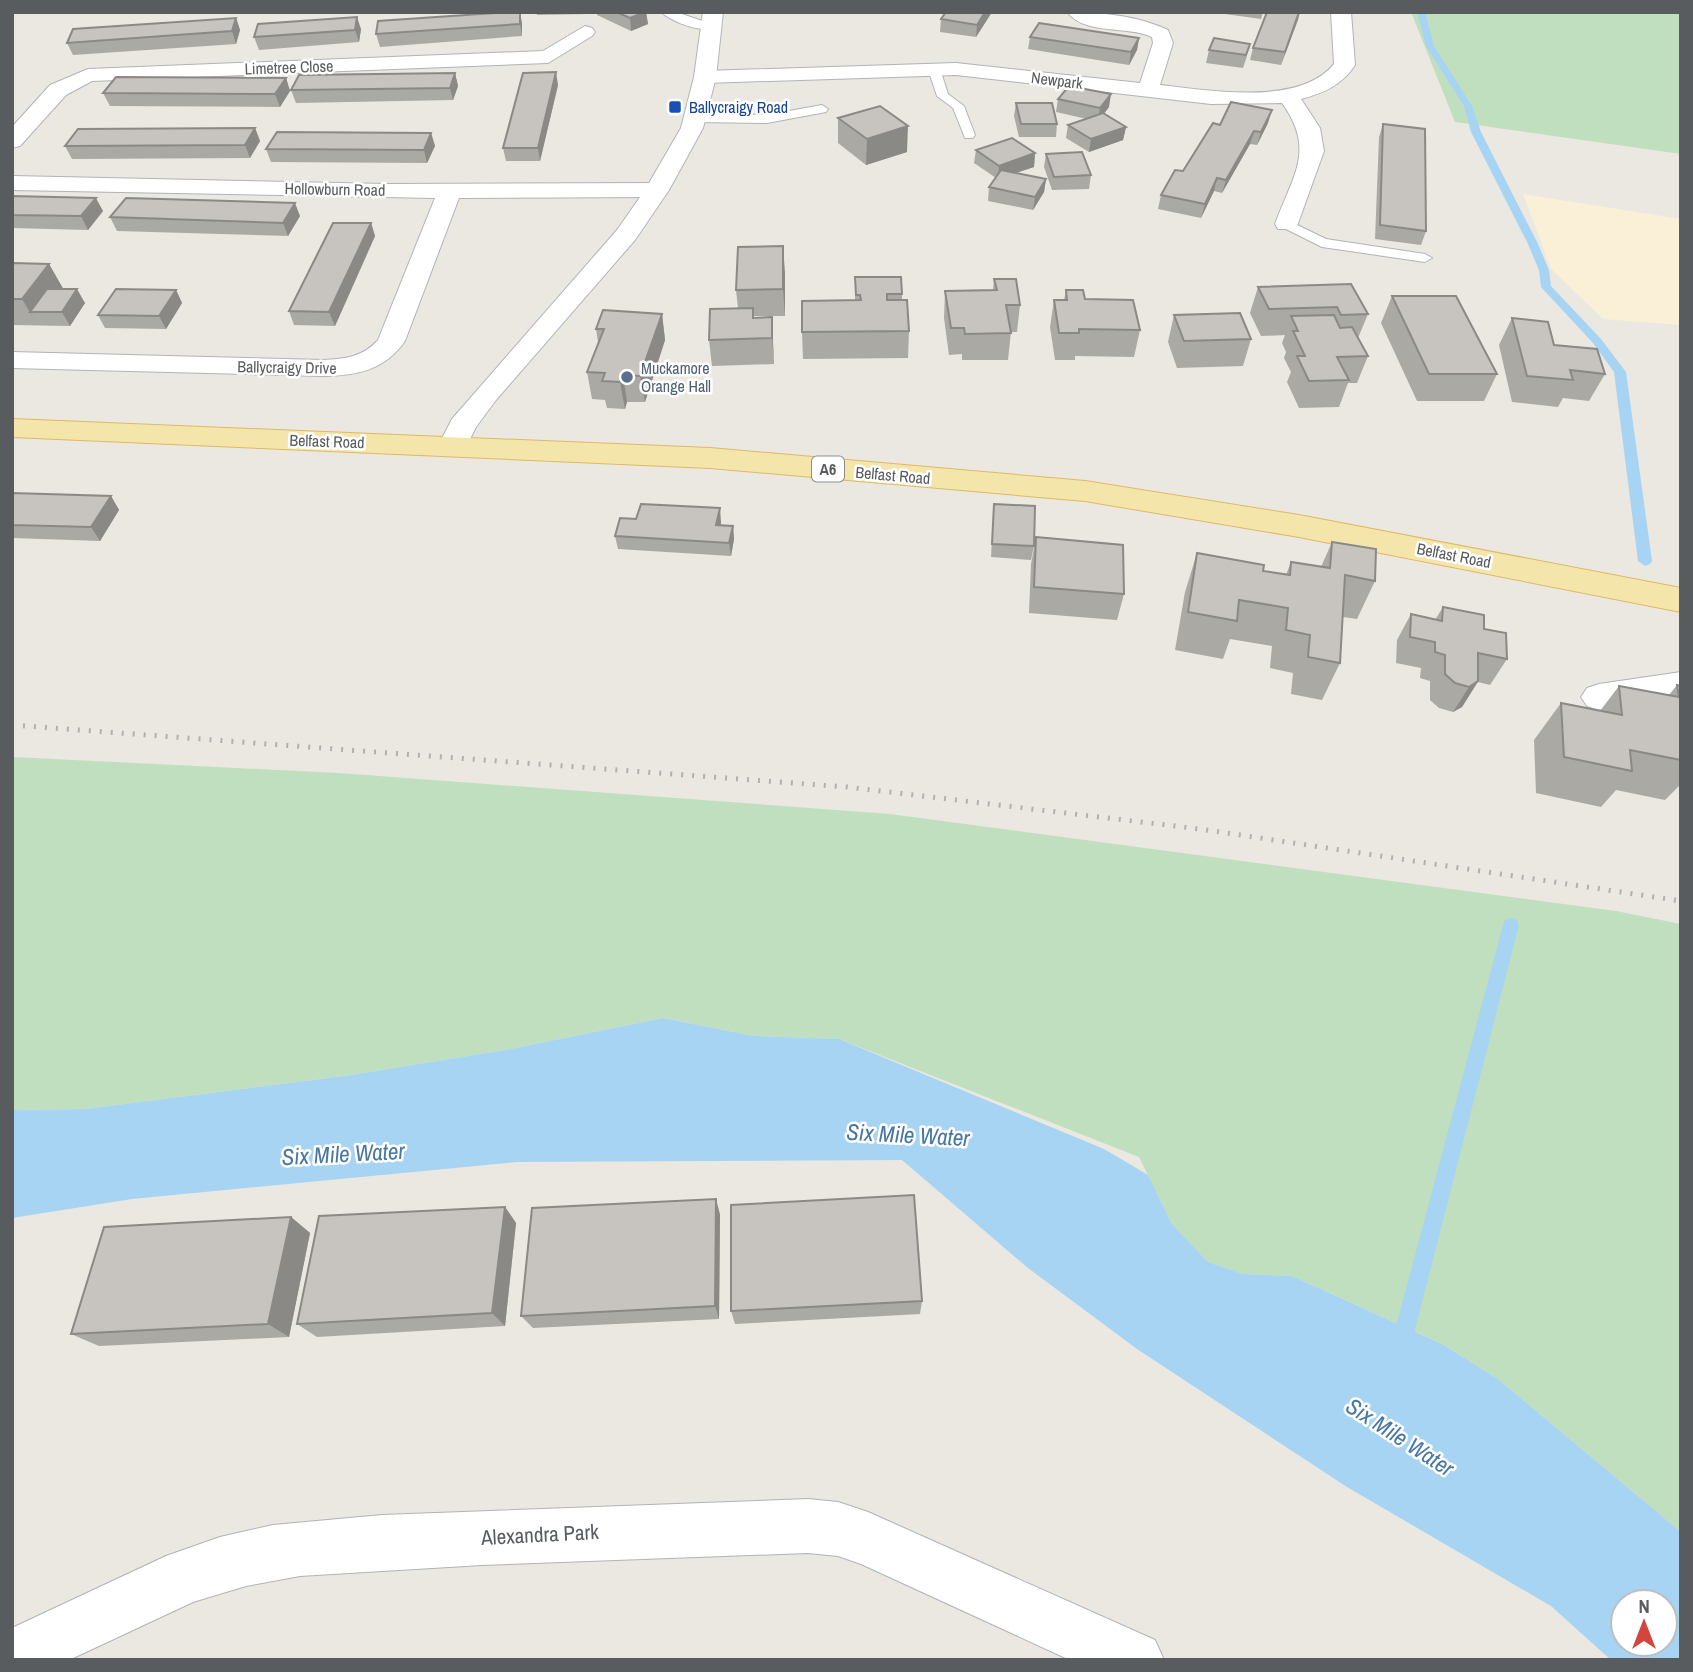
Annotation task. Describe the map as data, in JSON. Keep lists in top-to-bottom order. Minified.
{"streets":{"main road":["Belfast Road","A6"],"street":["Limetree Close","Newpark","Hollowburn Road","Ballycraigy Drive","Alexandra Park"]},"crossings":[["Hollowburn Road","Ballycraigy Drive"]],"water":["Six Mile Water"],"places":{"transit":["Ballycraigy Road"],"other":["Muckamore Orange Hall"]},"north":"top"}
